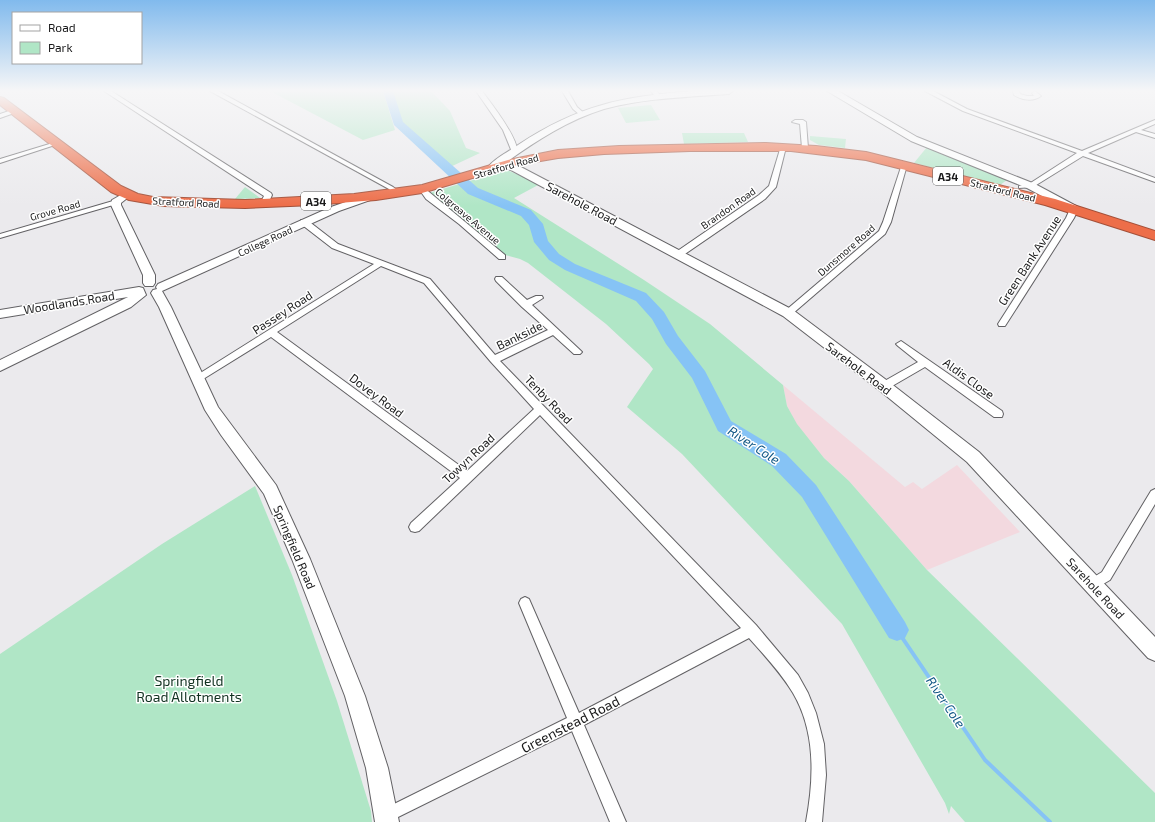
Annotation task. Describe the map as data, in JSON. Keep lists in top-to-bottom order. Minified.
{"streets":{"highway":["Stratford Road","A34"],"street":["Sarehole Road","Brandon Road","Grove Road","Colgreave Avenue","College Road","Dunsmore Road","Green Bank Avenue","Woodlands Road","Passey Road","Bankside","Aldis Close","Dovey Road","Tenby Road","Towyn Road","Springfield Road","Greenstead Road"]},"crossings":[["Stratford Road","Sarehole Road"],["Stratford Road","Brandon Road"],["Stratford Road","Grove Road"],["Stratford Road","Colgreave Avenue"],["Stratford Road","College Road"],["Stratford Road","Dunsmore Road"],["Stratford Road","Green Bank Avenue"],["Stratford Road","Springfield Road"],["Sarehole Road","Brandon Road"],["Sarehole Road","Dunsmore Road"],["Sarehole Road","Aldis Close"],["Grove Road","Springfield Road"],["College Road","Woodlands Road"],["College Road","Tenby Road"],["College Road","Springfield Road"],["Woodlands Road","Springfield Road"],["Passey Road","Dovey Road"],["Passey Road","Tenby Road"],["Passey Road","Springfield Road"],["Bankside","Tenby Road"],["Dovey Road","Towyn Road"],["Tenby Road","Towyn Road"],["Tenby Road","Greenstead Road"],["Springfield Road","Greenstead Road"]],"water":["River Cole"],"parks":["Springfield Road Allotments"],"legend":["Road","Park"]}
